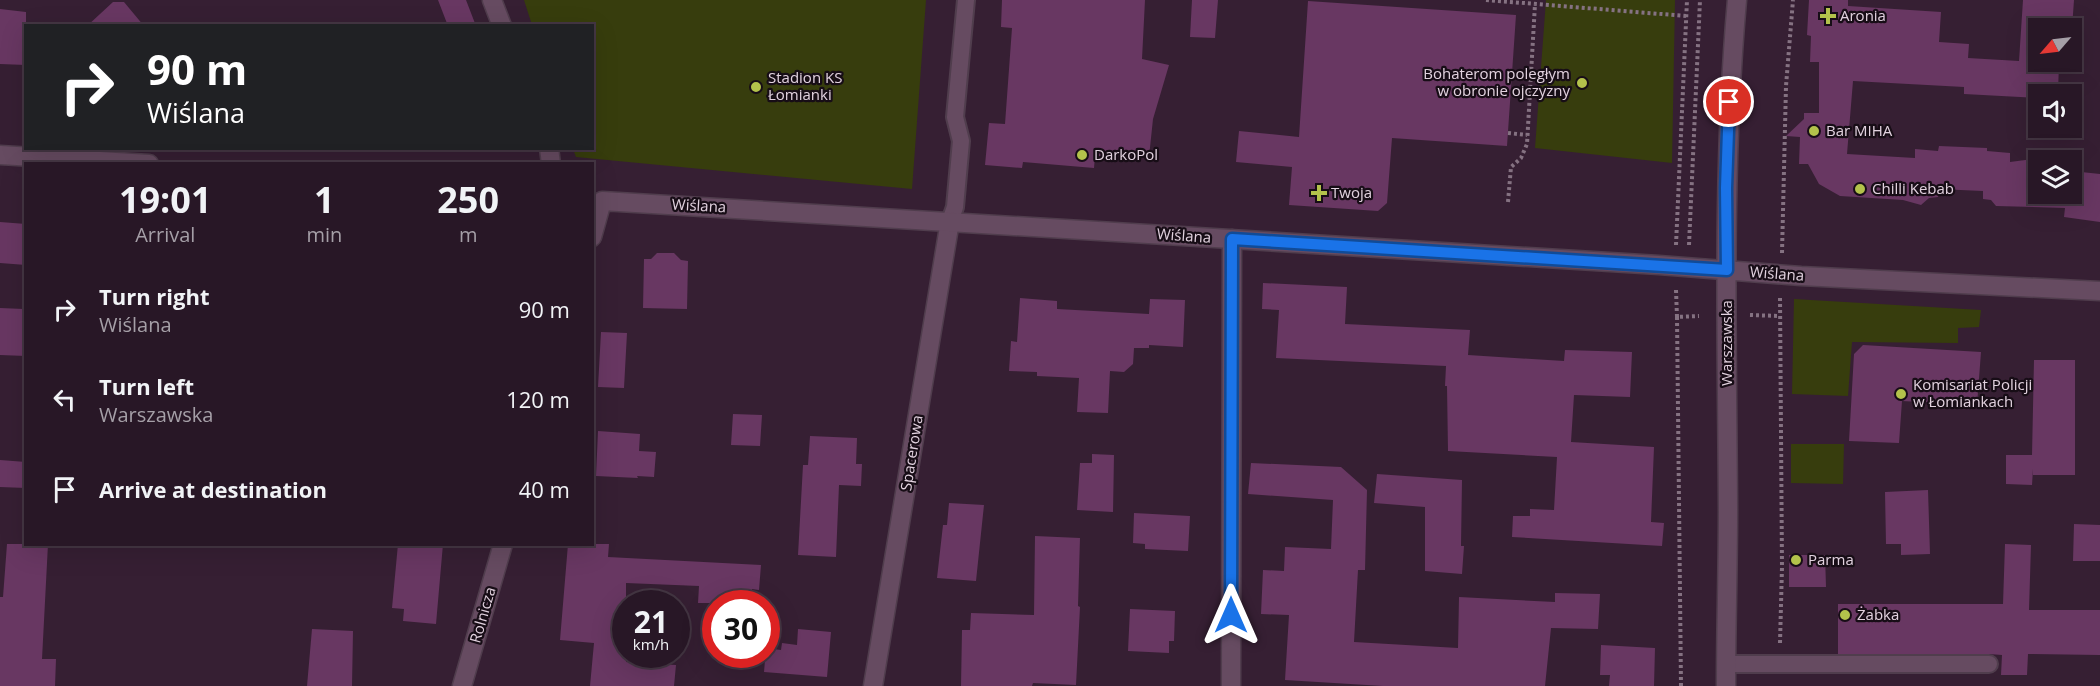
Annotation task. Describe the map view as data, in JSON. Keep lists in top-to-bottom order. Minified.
{"streets":{"street":["Wiślana","Warszawska","Spacerowa","Rolnicza"]},"crossings":[["Wiślana","Warszawska"],["Wiślana","Spacerowa"]],"places":{"health":["Aronia","Twoja"],"other":["Bohaterom poległym w obronie ojczyzny","Stadion KS Łomianki","Bar MIHA","DarkoPol","Chilli Kebab","Komisariat Policji w Łomiankach","Parma","Żabka"]},"north":"bottom left","page":{"turn":["90 m","Wiślana"],"eta":["19:01","Arrival","1","min","250","m"],"list":[{"name":"Turn right","note":"Wiślana","value":"90 m"},{"name":"Turn left","note":"Warszawska","value":"120 m"},{"name":"Arrive at destination","value":"40 m"}],"speed":"21 km/h","limit":"30"}}
